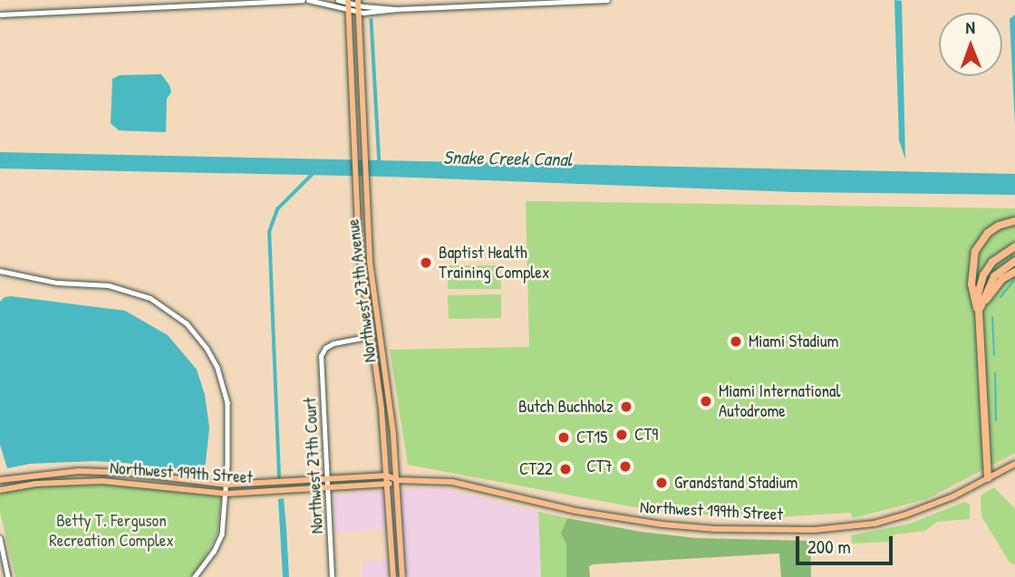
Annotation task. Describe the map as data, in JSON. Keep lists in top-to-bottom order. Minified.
{"streets":{"main road":["Northwest 27th Avenue","Northwest 199th Street"],"street":["Northwest 27th Court"]},"crossings":[["Northwest 27th Avenue","Northwest 27th Court"],["Northwest 27th Avenue","Northwest 199th Street"],["Northwest 27th Court","Northwest 199th Street"]],"water":["Snake Creek Canal"],"parks":["Betty T. Ferguson Recreation Complex"],"places":["Baptist Health Training Complex","Miami Stadium","Miami International Autodrome","Butch Buchholz","CT9","CT15","CT7","CT22","Grandstand Stadium"],"scale_bar":"200 m","north":"top"}
